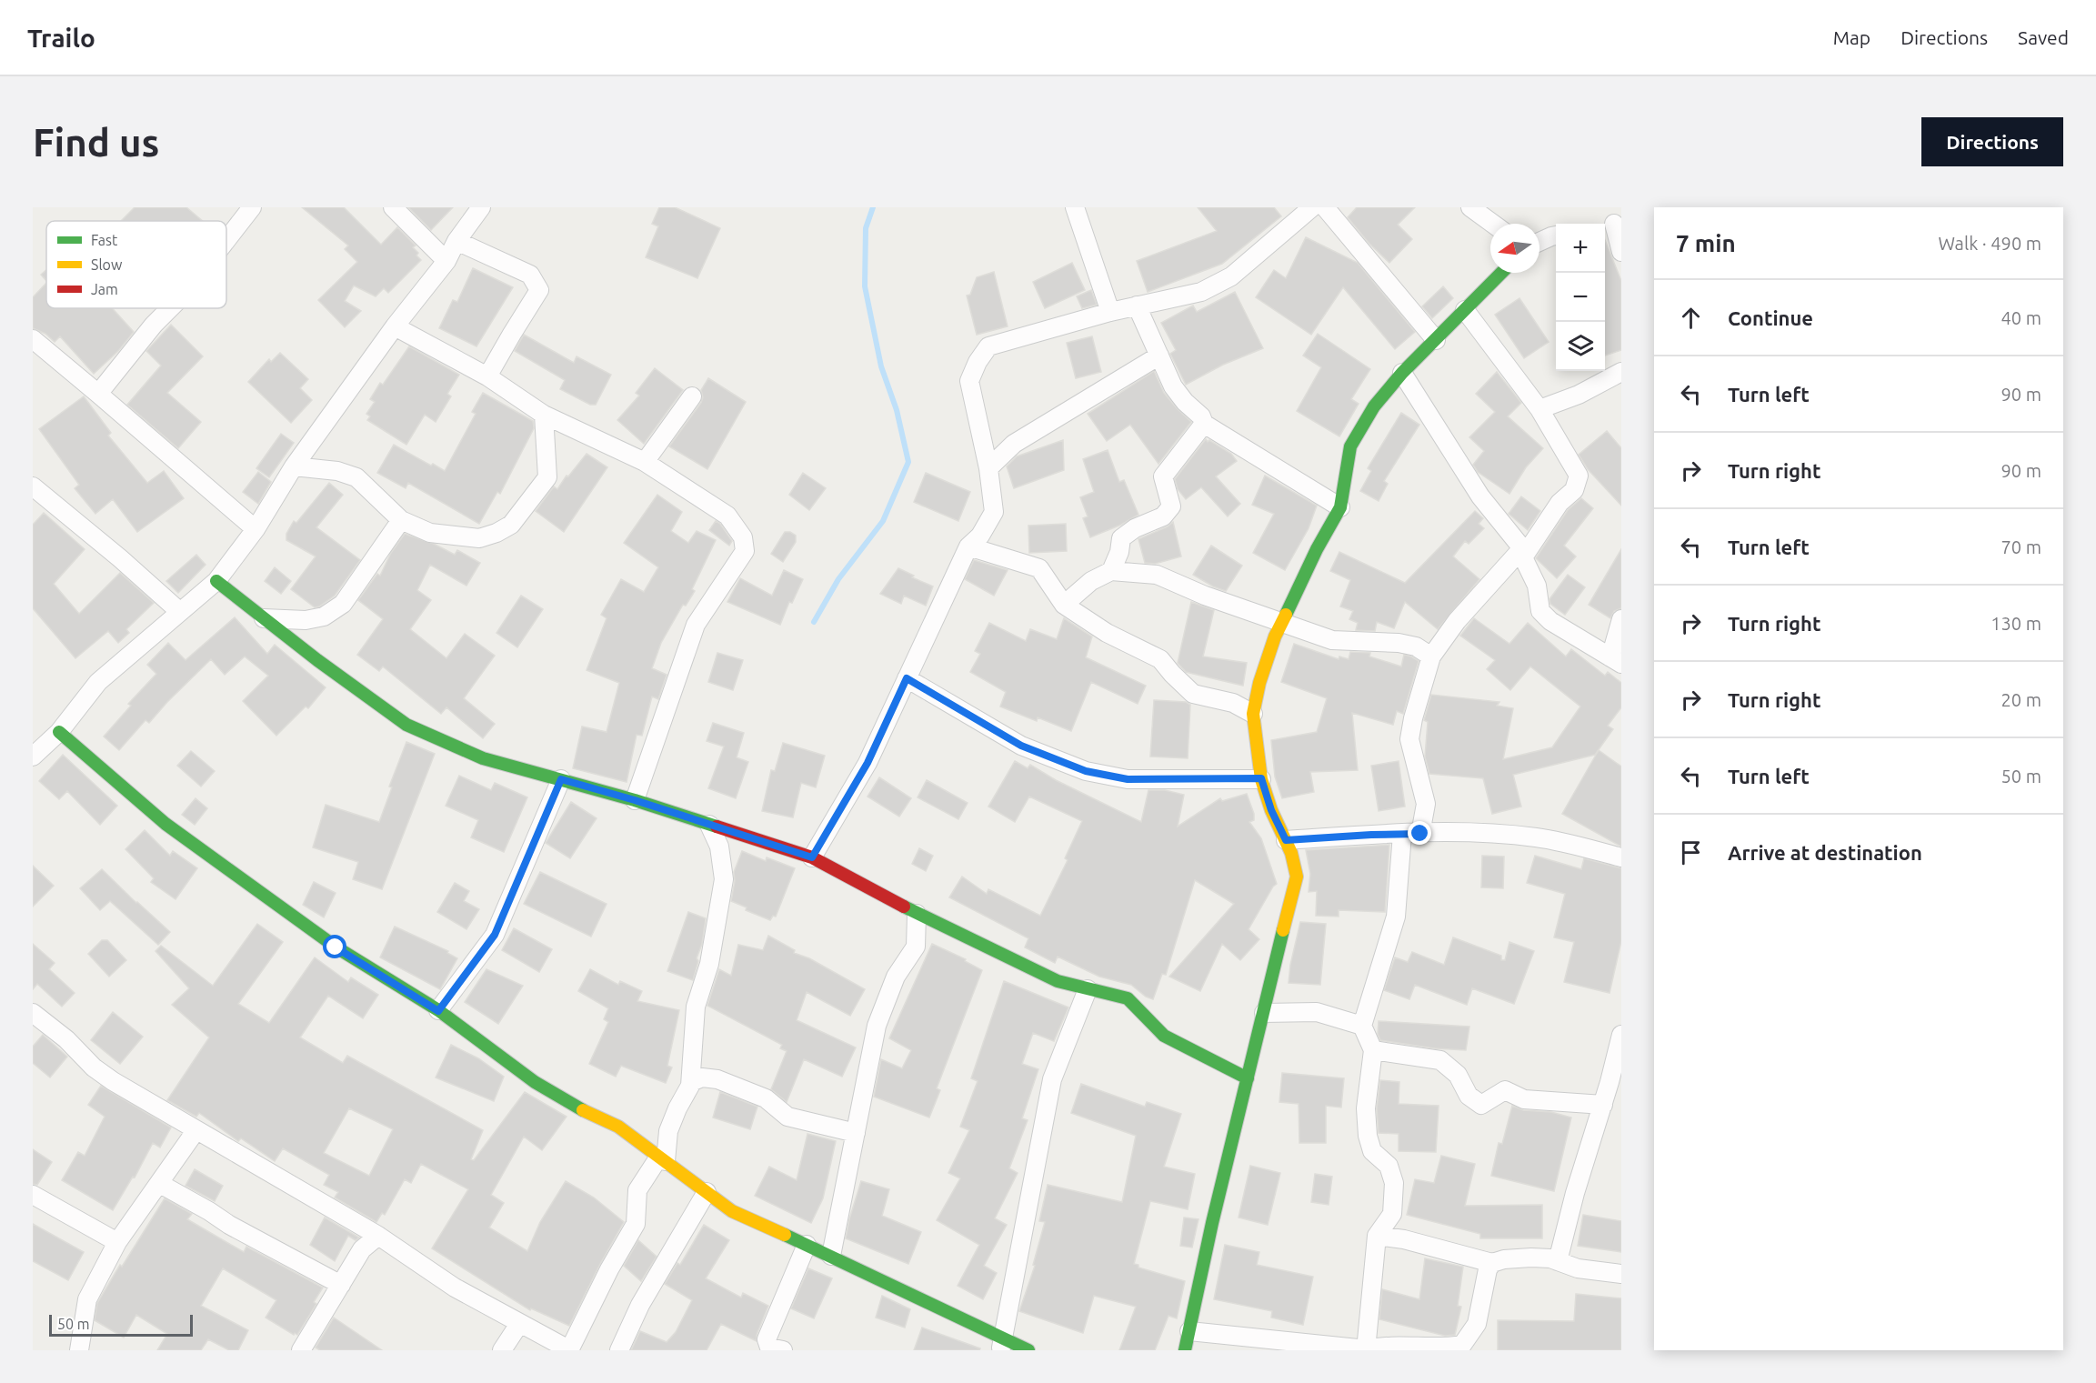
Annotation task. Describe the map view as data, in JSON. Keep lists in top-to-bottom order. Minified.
{"legend":["Fast","Slow","Jam"],"scale_bar":"50 m","north":"left","page":{"header":"Trailo","nav":["Map","Directions","Saved"],"buttons":"Directions","title":"Find us","heading":["7 min","Walk · 490 m"],"map_buttons":["+","−"],"list":[["Continue","40 m"],["Turn left","90 m"],["Turn right","90 m"],["Turn left","70 m"],["Turn right","130 m"],["Turn right","20 m"],["Turn left","50 m"],"Arrive at destination"],"scale":"50 m"}}
